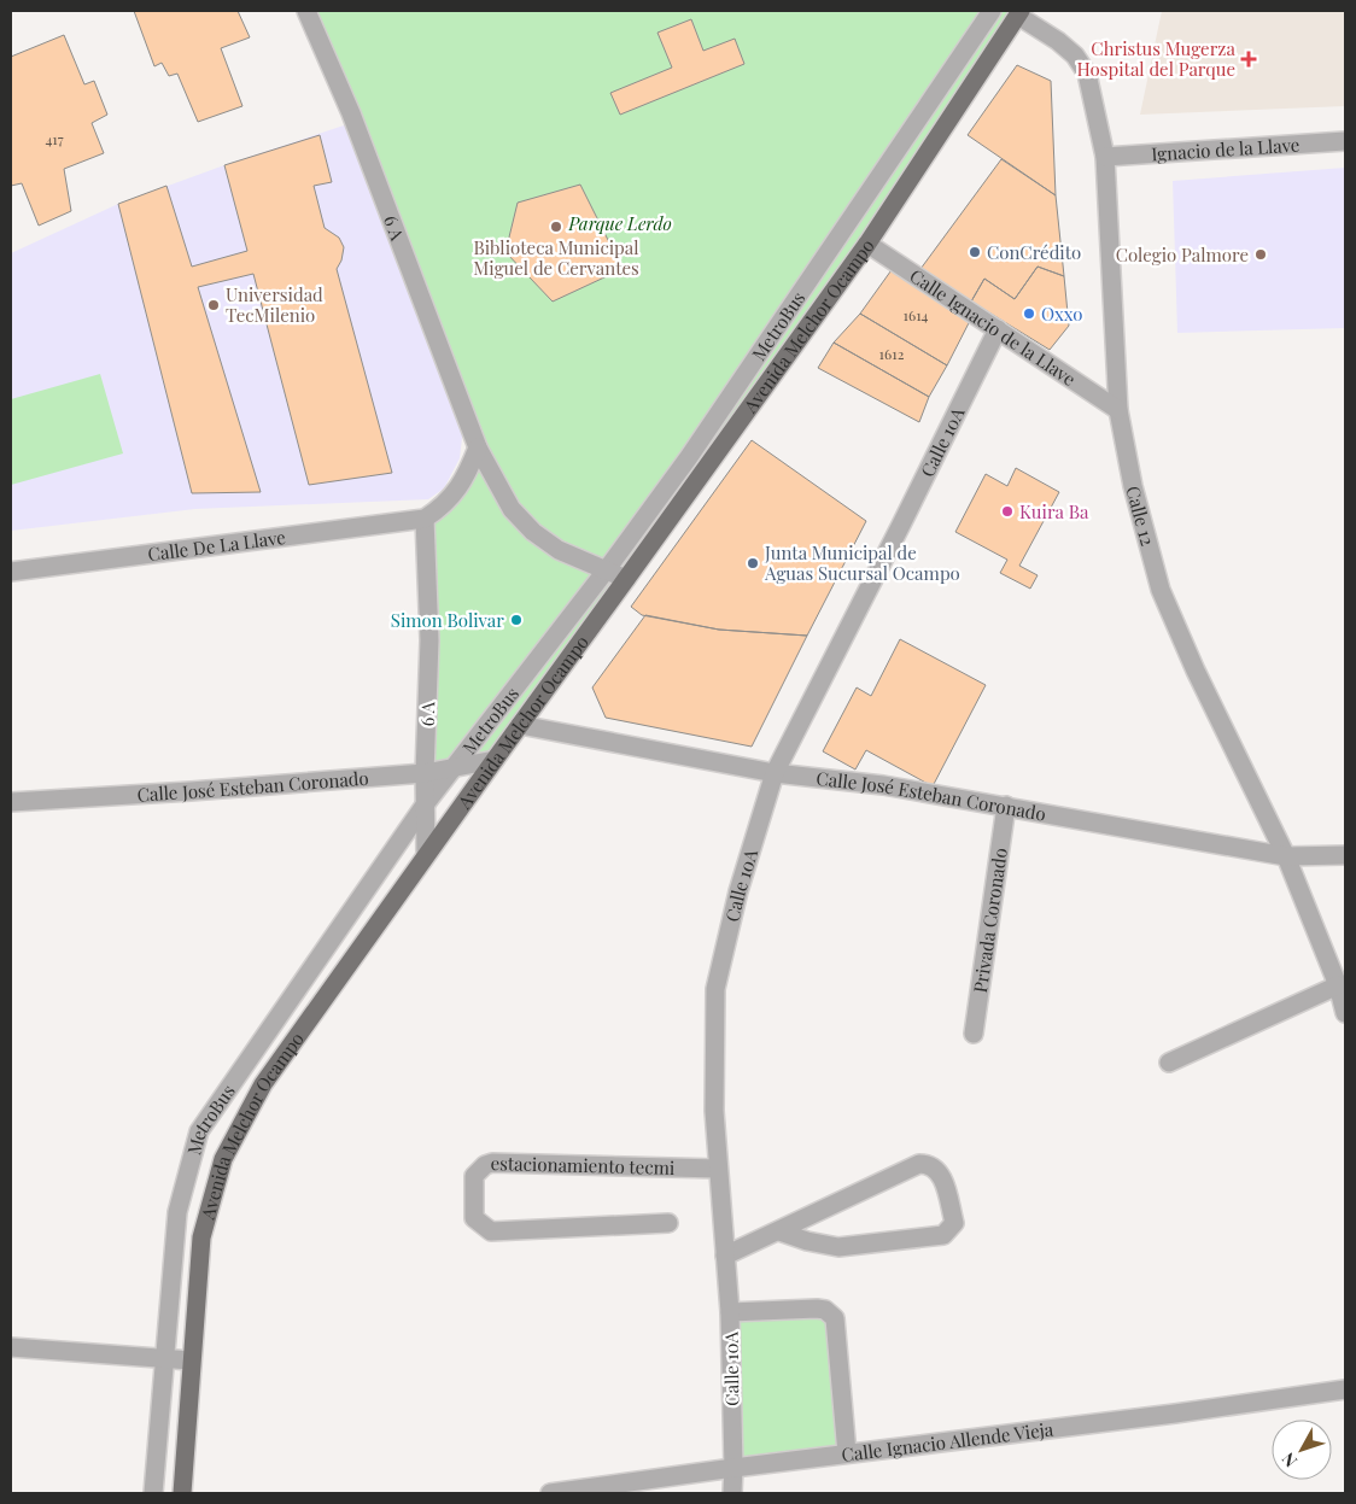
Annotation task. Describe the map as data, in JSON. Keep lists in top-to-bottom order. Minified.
{"streets":{"main road":["Avenida Melchor Ocampo"],"street":["Ignacio de la Llave","6 A","MetroBus","Calle Ignacio de la Llave","Calle 10A","Calle 12","Calle De La Llave","Calle José Esteban Coronado","Privada Coronado","estacionamiento tecmi","Calle Ignacio Allende Vieja"]},"crossings":[["Ignacio de la Llave","Calle 12"],["6 A","MetroBus"],["6 A","Avenida Melchor Ocampo"],["6 A","Calle De La Llave"],["6 A","Calle José Esteban Coronado"],["MetroBus","Calle José Esteban Coronado"],["Avenida Melchor Ocampo","Calle Ignacio de la Llave"],["Avenida Melchor Ocampo","Calle 12"],["Avenida Melchor Ocampo","Calle José Esteban Coronado"],["Calle Ignacio de la Llave","Calle 10A"],["Calle Ignacio de la Llave","Calle 12"],["Calle 10A","Calle José Esteban Coronado"],["Calle 10A","estacionamiento tecmi"],["Calle 10A","Calle Ignacio Allende Vieja"],["Calle 12","Calle José Esteban Coronado"],["Calle José Esteban Coronado","Privada Coronado"]],"parks":["Parque Lerdo"],"places":{"health":["Christus Mugerza Hospital del Parque"],"other":["Biblioteca Municipal Miguel de Cervantes","ConCrédito","Colegio Palmore","Universidad TecMilenio","Oxxo","Kuira Ba","Junta Municipal de Aguas Sucursal Ocampo","Simon Bolivar"]},"house_numbers":["417","1614","1612"],"north":"bottom left"}
